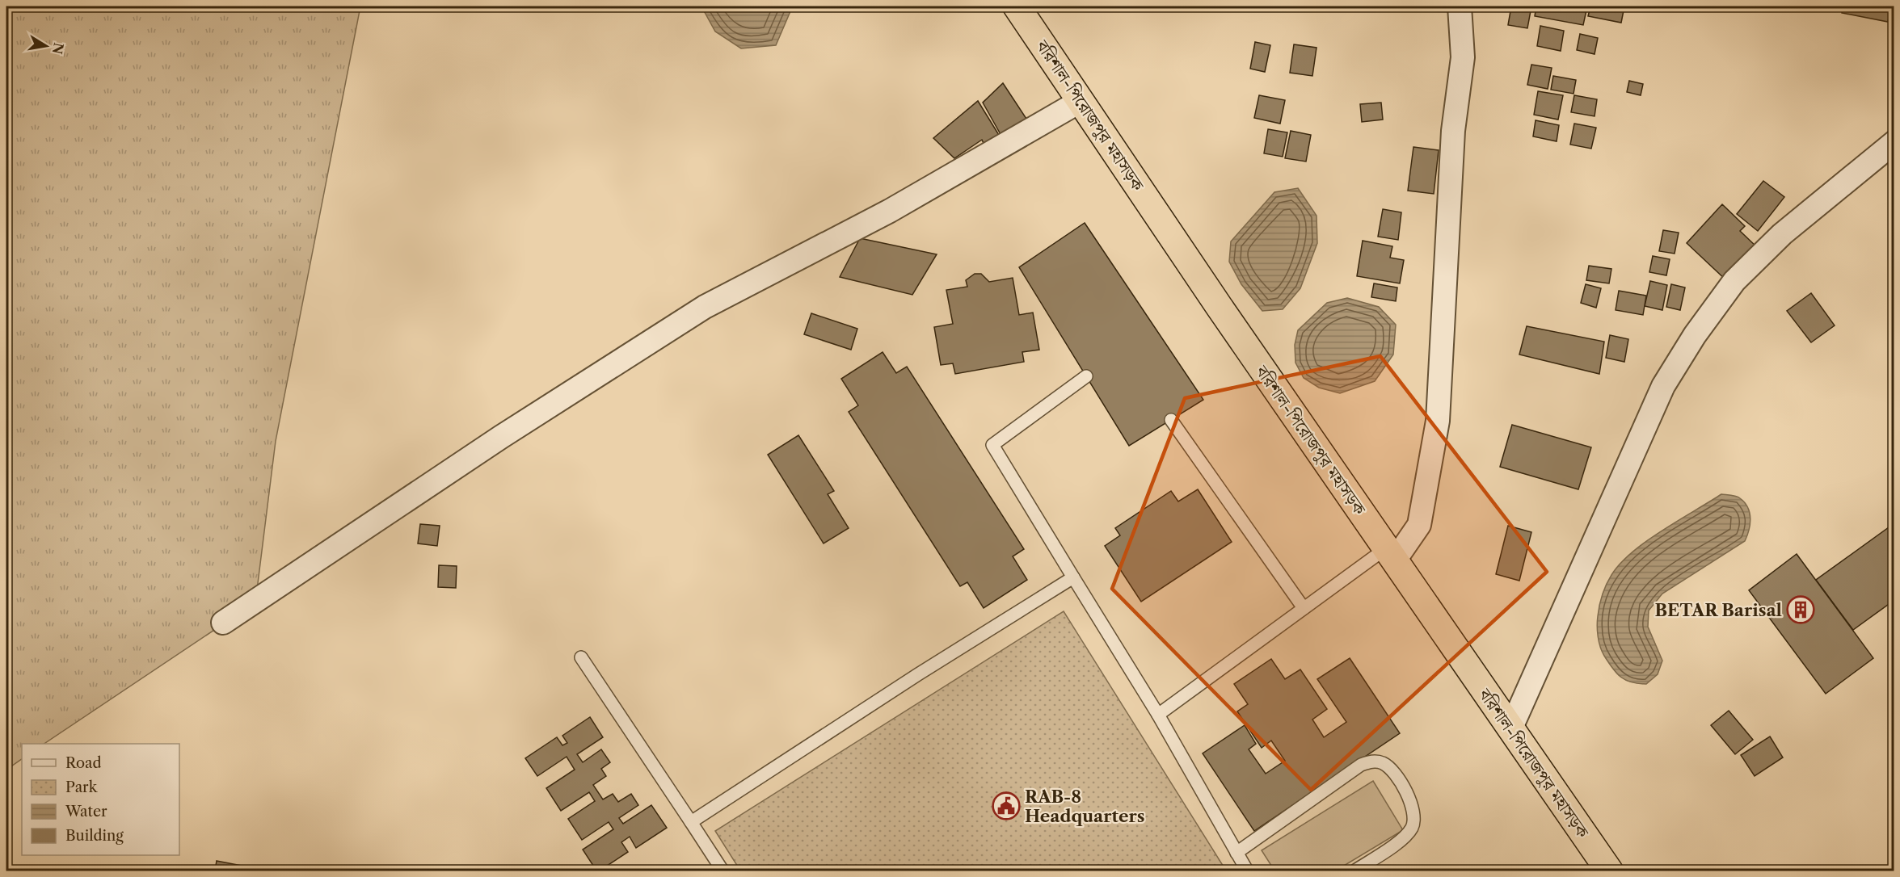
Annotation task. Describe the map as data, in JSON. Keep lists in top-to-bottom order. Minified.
{"streets":{"highway":["বরিশাল-পিরোজপুর মহাসড়ক"]},"places":{"building":["BETAR Barisal"],"public building":["RAB-8 Headquarters"]},"legend":["Road","Park","Water","Building"],"north":"right"}
